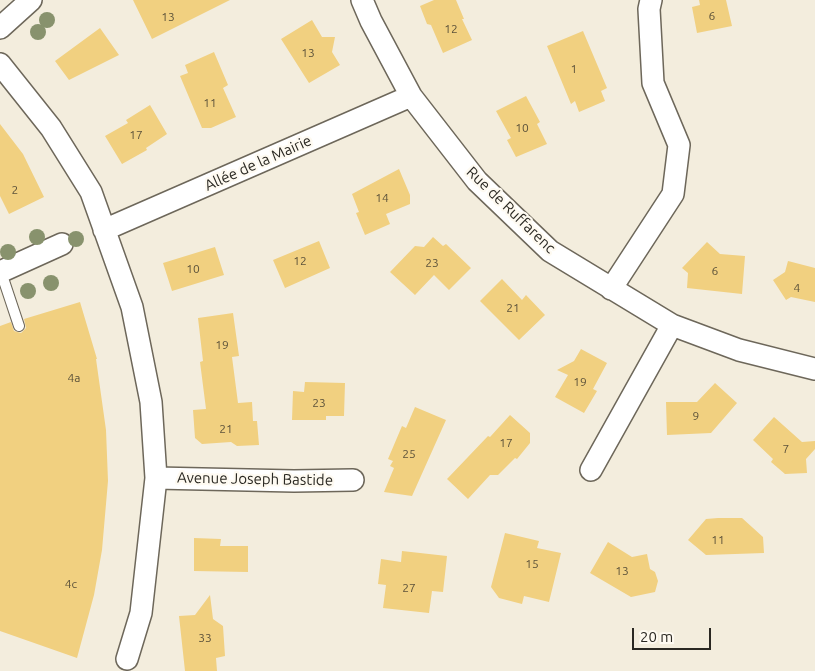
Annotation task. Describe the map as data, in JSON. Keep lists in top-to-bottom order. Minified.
{"streets":{"street":["Allée de la Mairie","Rue de Ruffarenc","Avenue Joseph Bastide"]},"crossings":[["Allée de la Mairie","Rue de Ruffarenc"],["Allée de la Mairie","Avenue Joseph Bastide"]],"house_numbers":["6","13","12","13","1","11","10","17","2","14","12","23","10","6","4","21","19","4a","19","23","9","21","17","7","25","11","15","13","4c","27","33"],"scale_bar":"20 m"}
